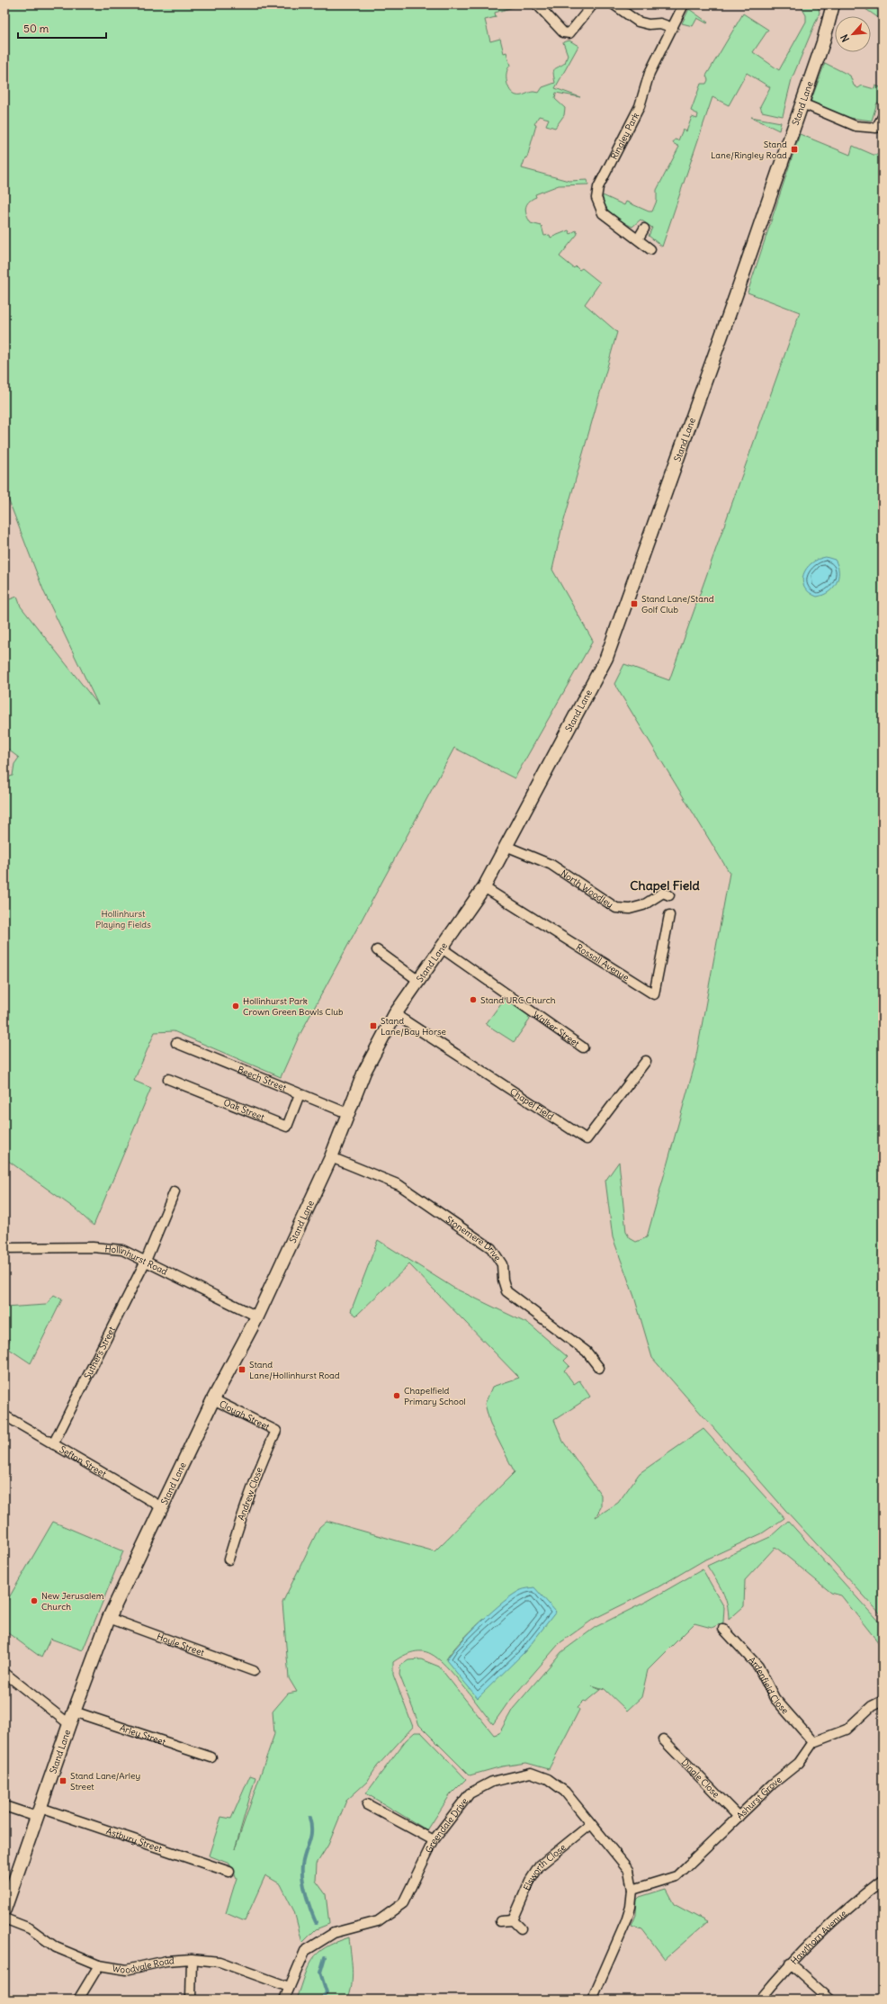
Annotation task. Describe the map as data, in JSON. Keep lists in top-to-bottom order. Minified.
{"streets":{"street":["Stand Lane","Ringley Park","North Woodley","Rossall Avenue","Walker Street","Beech Street","Chapel Field","Oak Street","Stonemere Drive","Hollinhurst Road","Suthers Street","Clough Street","Sefton Street","Andrew Close","Hoyle Street","Ardenfield Close","Arley Street","Dingle Close","Ashurst Grove","Greendale Drive","Astbury Street","Elsworth Close","Hawthorn Avenue","Woodvale Road"]},"crossings":[["Stand Lane","North Woodley"],["Stand Lane","Rossall Avenue"],["Stand Lane","Walker Street"],["Stand Lane","Beech Street"],["Stand Lane","Chapel Field"],["Stand Lane","Stonemere Drive"],["Stand Lane","Hollinhurst Road"],["Stand Lane","Clough Street"],["Stand Lane","Sefton Street"],["Stand Lane","Hoyle Street"],["Stand Lane","Arley Street"],["Stand Lane","Astbury Street"],["Beech Street","Oak Street"],["Hollinhurst Road","Suthers Street"],["Suthers Street","Sefton Street"],["Clough Street","Andrew Close"],["Ardenfield Close","Ashurst Grove"],["Dingle Close","Ashurst Grove"],["Ashurst Grove","Greendale Drive"],["Greendale Drive","Elsworth Close"],["Greendale Drive","Woodvale Road"]],"districts":["Chapel Field"],"parks":["Hollinhurst Playing Fields"],"places":{"transit":["Stand Lane/Ringley Road","Stand Lane/Stand Golf Club","Stand Lane/Bay Horse","Stand Lane/Hollinhurst Road","Stand Lane/Arley Street"],"other":["Stand URC Church","Hollinhurst Park Crown Green Bowls Club","Chapelfield Primary School","New Jerusalem Church"]},"scale_bar":"50 m","north":"bottom left"}
